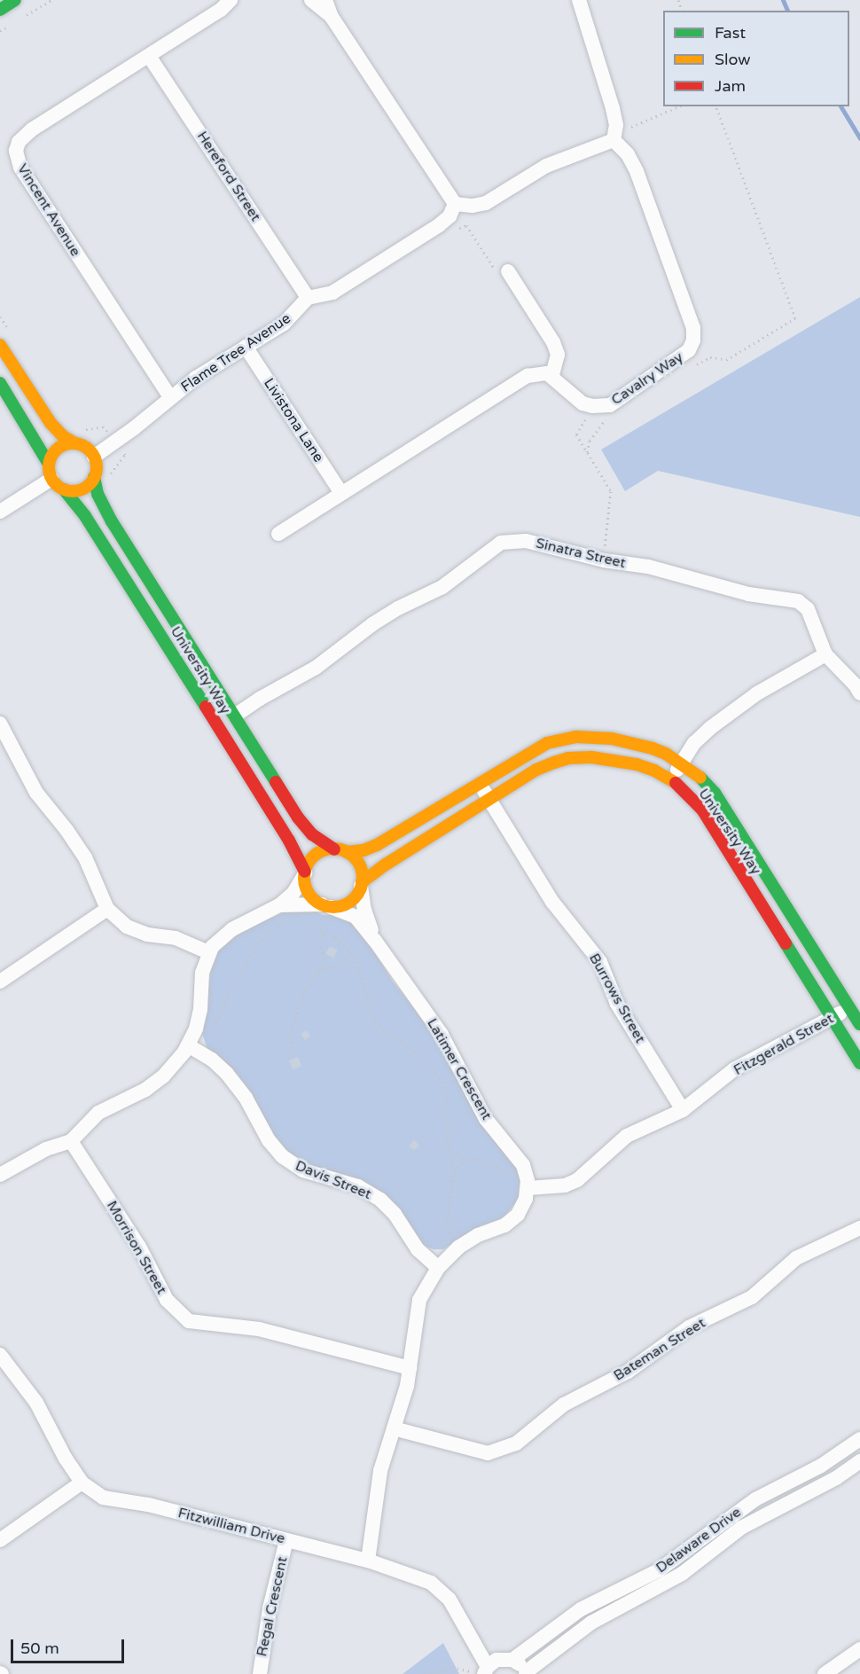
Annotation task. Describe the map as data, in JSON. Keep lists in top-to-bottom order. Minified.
{"streets":{"street":["Hereford Street","Vincent Avenue","Flame Tree Avenue","Cavalry Way","Livistona Lane","Sinatra Street","University Way","Burrows Street","Fitzgerald Street","Latimer Crescent","Davis Street","Morrison Street","Bateman Street","Fitzwilliam Drive","Delaware Drive","Regal Crescent"]},"crossings":[["Hereford Street","Vincent Avenue"],["Hereford Street","Flame Tree Avenue"],["Vincent Avenue","Flame Tree Avenue"],["Flame Tree Avenue","Livistona Lane"],["Flame Tree Avenue","University Way"],["Sinatra Street","University Way"],["University Way","Burrows Street"],["University Way","Fitzgerald Street"],["University Way","Latimer Crescent"],["Burrows Street","Fitzgerald Street"],["Fitzgerald Street","Latimer Crescent"],["Latimer Crescent","Davis Street"],["Latimer Crescent","Morrison Street"],["Latimer Crescent","Bateman Street"],["Latimer Crescent","Fitzwilliam Drive"],["Fitzwilliam Drive","Regal Crescent"]],"legend":["Fast","Slow","Jam"],"scale_bar":"50 m"}
